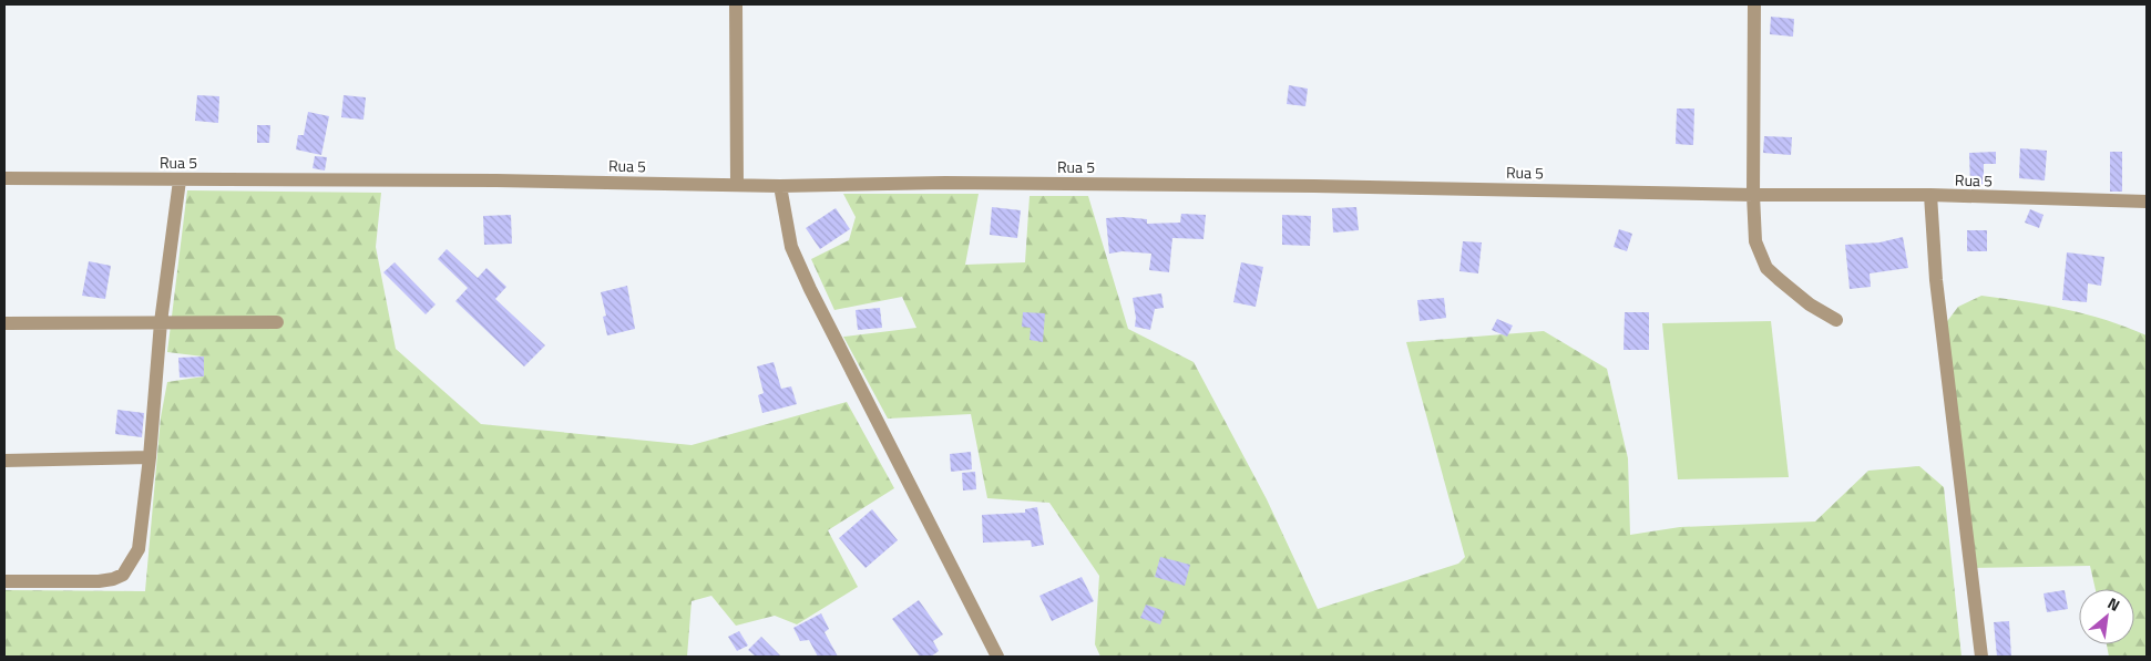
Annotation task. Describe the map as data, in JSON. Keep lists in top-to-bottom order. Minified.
{"streets":{"street":["Rua 5"]},"north":"top right"}
